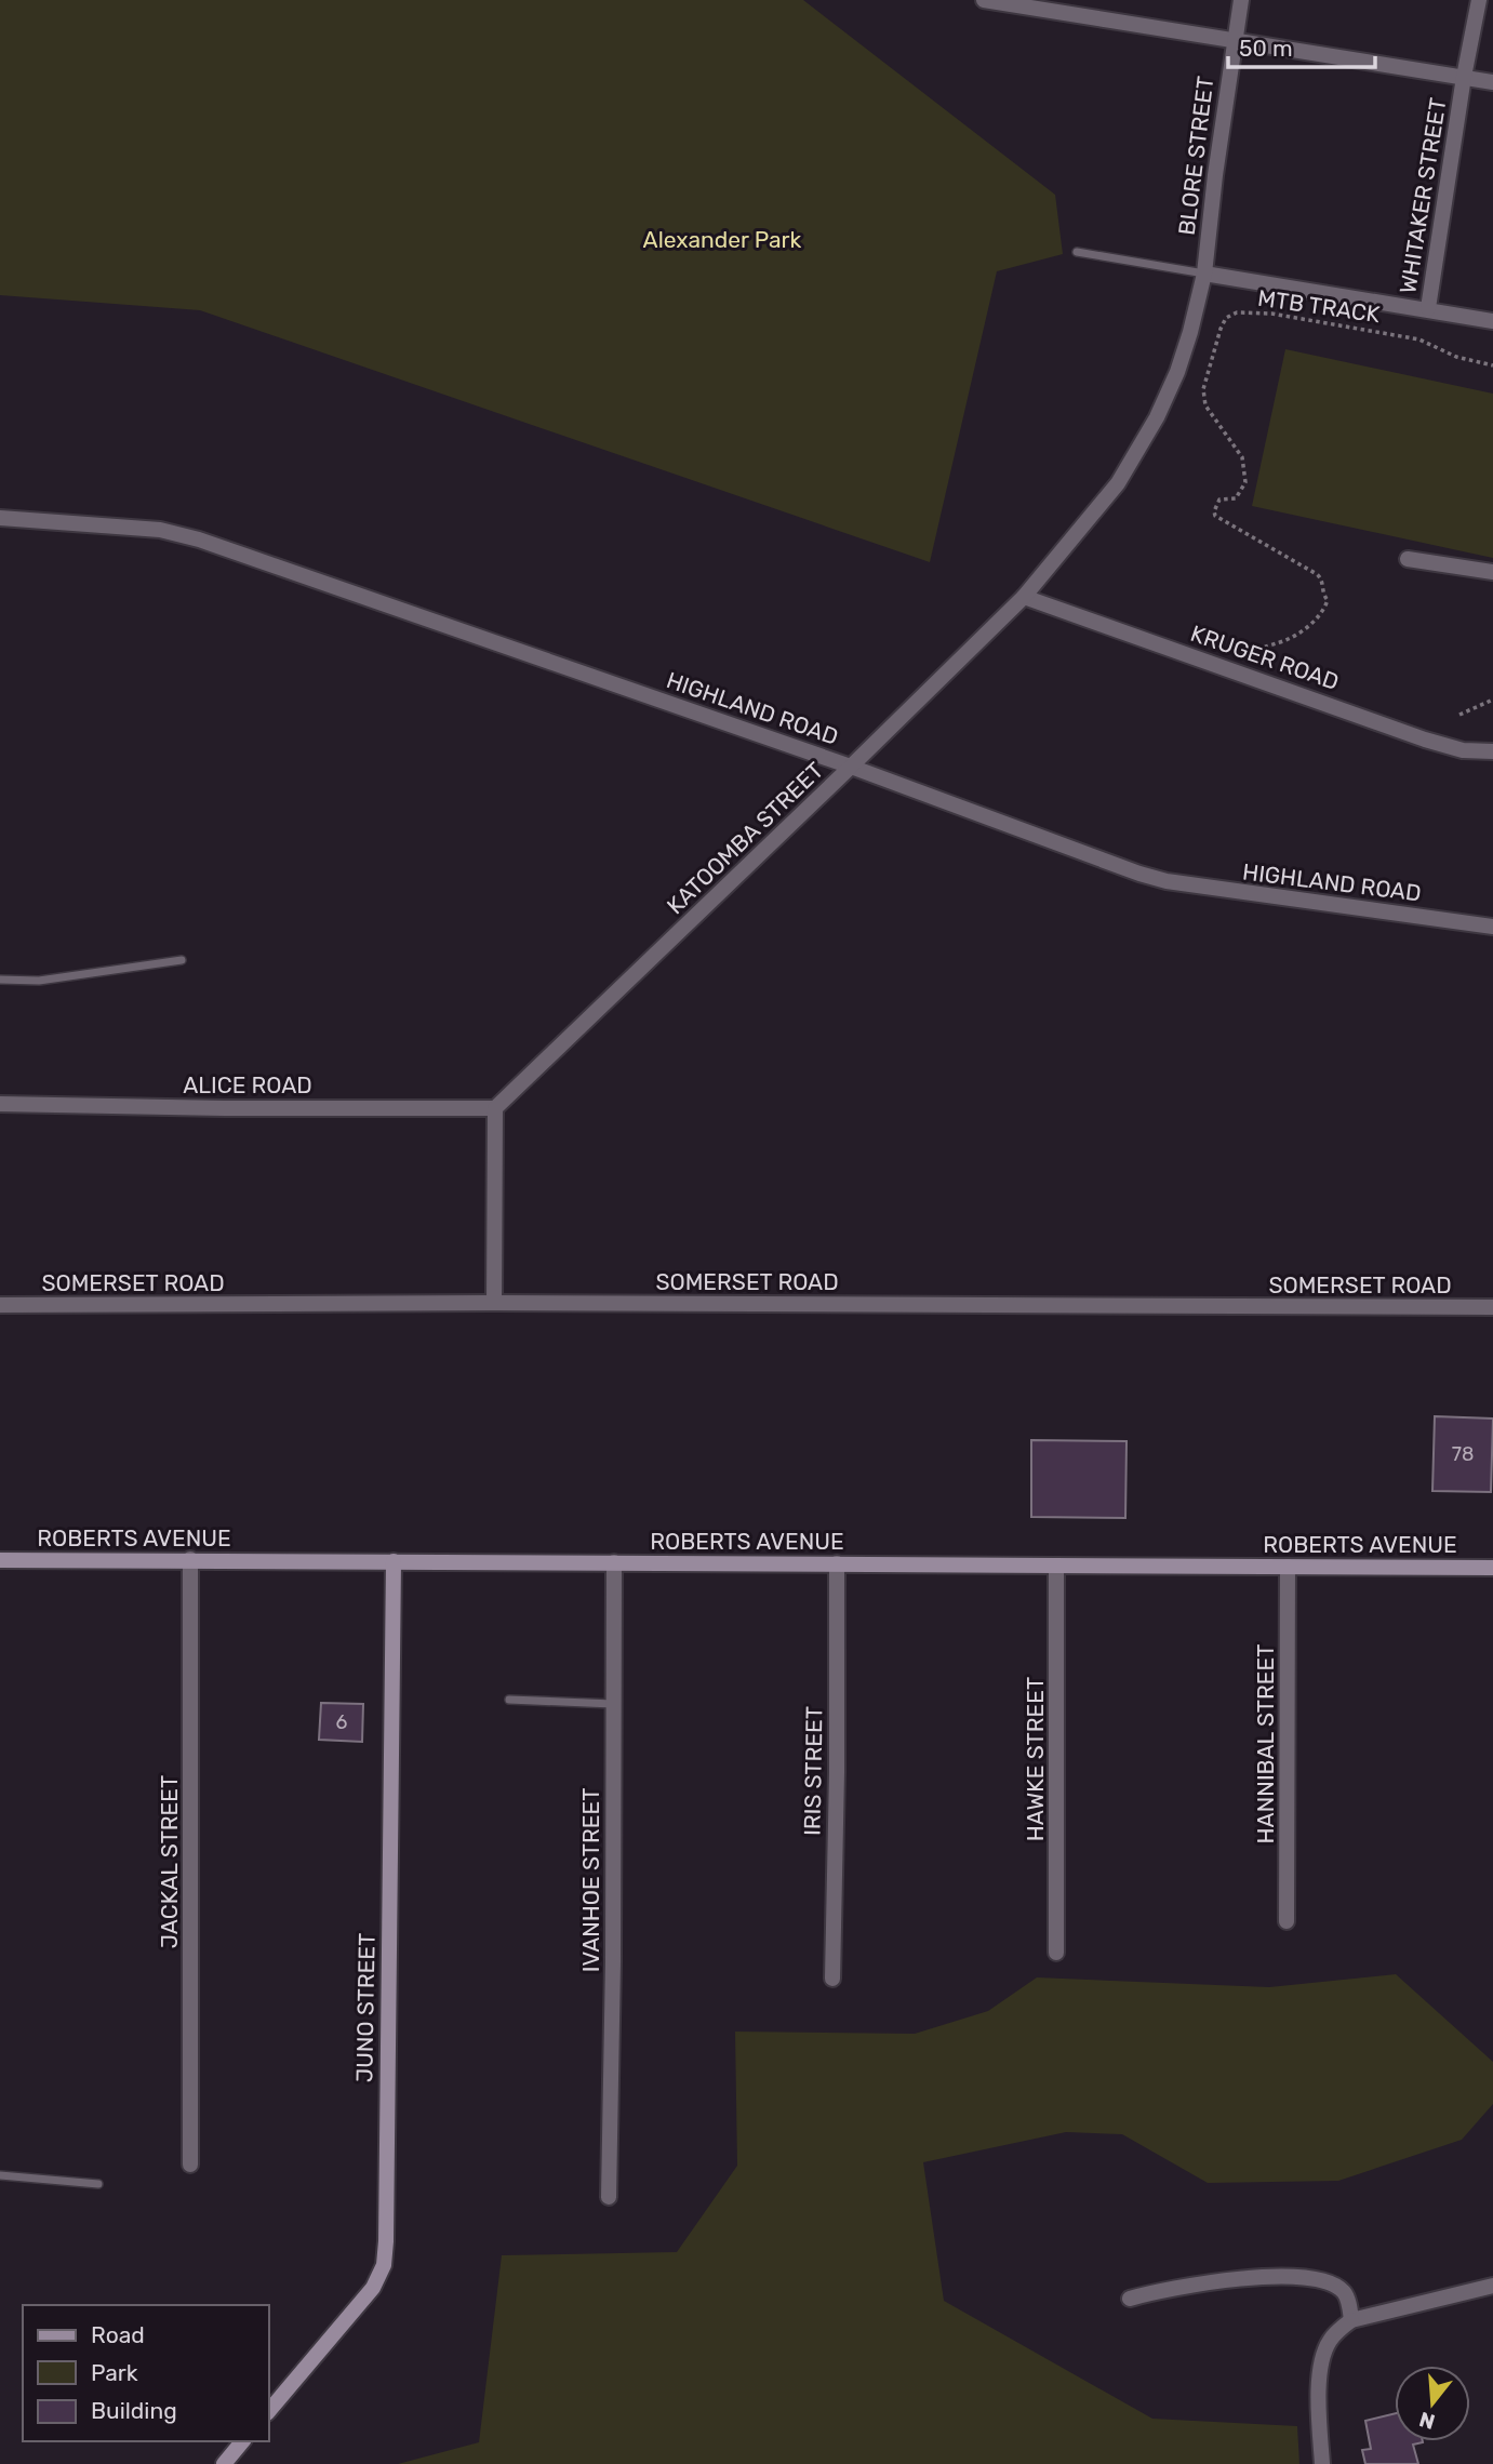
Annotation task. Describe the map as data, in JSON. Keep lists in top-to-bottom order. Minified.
{"streets":{"main road":["ROBERTS AVENUE","JUNO STREET"],"street":["BLORE STREET","WHITAKER STREET","KRUGER ROAD","HIGHLAND ROAD","KATOOMBA STREET","ALICE ROAD","SOMERSET ROAD","HANNIBAL STREET","HAWKE STREET","IRIS STREET","JACKAL STREET","IVANHOE STREET"],"path":["MTB TRACK"]},"crossings":[["BLORE STREET","KATOOMBA STREET"],["MTB TRACK","KRUGER ROAD"],["KRUGER ROAD","KATOOMBA STREET"],["HIGHLAND ROAD","KATOOMBA STREET"],["KATOOMBA STREET","ALICE ROAD"],["ROBERTS AVENUE","HANNIBAL STREET"],["ROBERTS AVENUE","HAWKE STREET"],["ROBERTS AVENUE","IRIS STREET"],["ROBERTS AVENUE","JACKAL STREET"],["ROBERTS AVENUE","IVANHOE STREET"],["ROBERTS AVENUE","JUNO STREET"]],"parks":["Alexander Park"],"house_numbers":["78","6"],"legend":["Road","Park","Building"],"scale_bar":"50 m","north":"bottom"}
